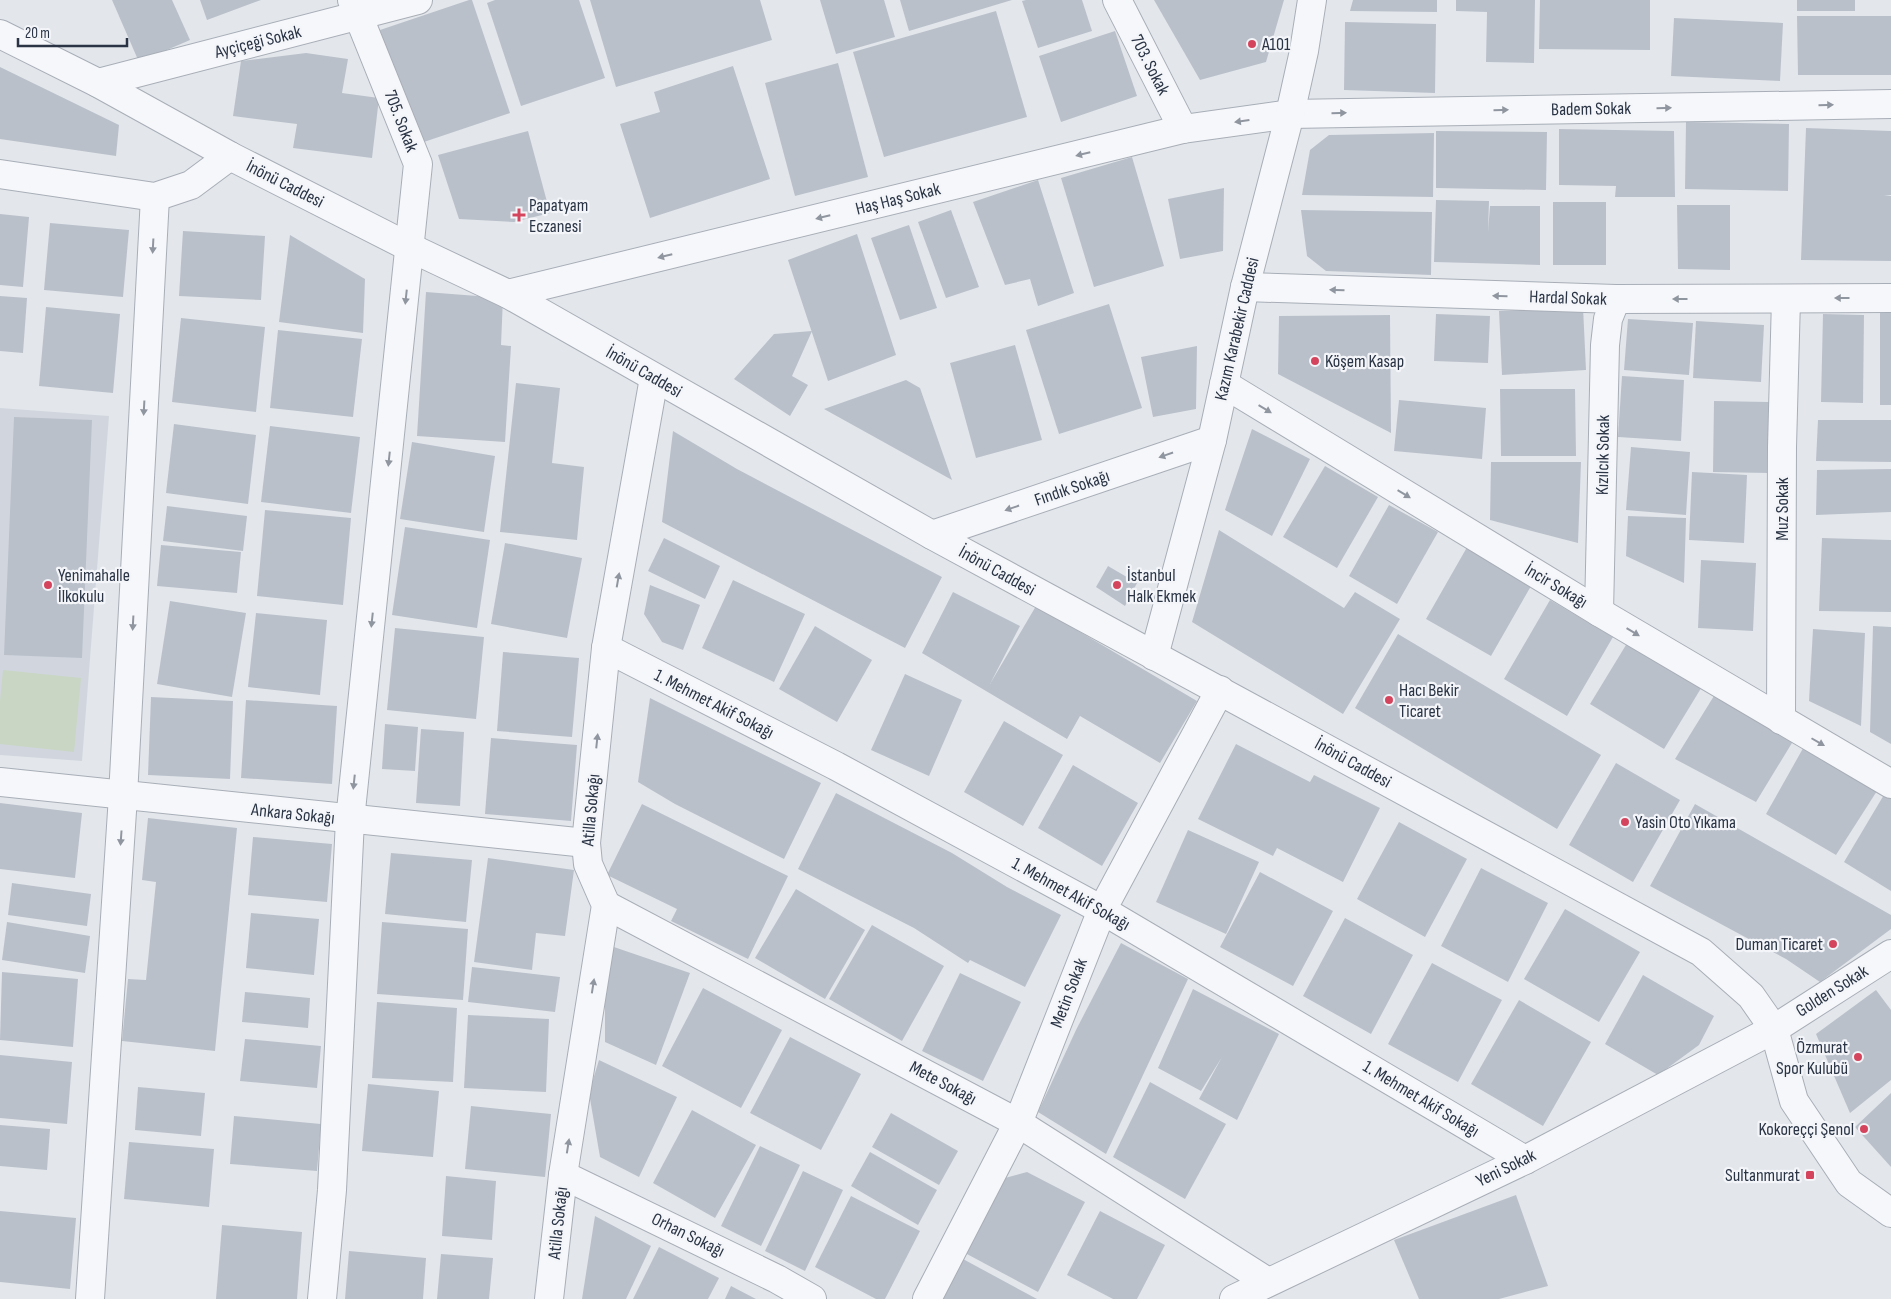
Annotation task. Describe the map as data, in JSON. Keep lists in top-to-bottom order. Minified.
{"streets":{"street":["Ayçiçeği Sokak","703. Sokak","Badem Sokak","705. Sokak","İnönü Caddesi","Haş Haş Sokak","Hardal Sokak","Kazım Karabekir Caddesi","Kızılcık Sokak","Fındık Sokağı","Muz Sokak","İncir Sokağı","1. Mehmet Akif Sokağı","Atilla Sokağı","Ankara Sokağı","Golden Sokak","Metin Sokak","Mete Sokağı","Yeni Sokak","Orhan Sokağı"]},"crossings":[["Ayçiçeği Sokak","705. Sokak"],["Ayçiçeği Sokak","İnönü Caddesi"],["703. Sokak","Haş Haş Sokak"],["Badem Sokak","Haş Haş Sokak"],["Badem Sokak","Kazım Karabekir Caddesi"],["705. Sokak","İnönü Caddesi"],["705. Sokak","Ankara Sokağı"],["İnönü Caddesi","Haş Haş Sokak"],["İnönü Caddesi","Kazım Karabekir Caddesi"],["İnönü Caddesi","Fındık Sokağı"],["İnönü Caddesi","Atilla Sokağı"],["İnönü Caddesi","Golden Sokak"],["İnönü Caddesi","Metin Sokak"],["İnönü Caddesi","Yeni Sokak"],["Haş Haş Sokak","Kazım Karabekir Caddesi"],["Hardal Sokak","Kazım Karabekir Caddesi"],["Hardal Sokak","Kızılcık Sokak"],["Hardal Sokak","Muz Sokak"],["Kazım Karabekir Caddesi","Fındık Sokağı"],["Kazım Karabekir Caddesi","İncir Sokağı"],["Kızılcık Sokak","İncir Sokağı"],["Muz Sokak","İncir Sokağı"],["1. Mehmet Akif Sokağı","Atilla Sokağı"],["1. Mehmet Akif Sokağı","Metin Sokak"],["1. Mehmet Akif Sokağı","Yeni Sokak"],["Atilla Sokağı","Ankara Sokağı"],["Atilla Sokağı","Mete Sokağı"],["Atilla Sokağı","Orhan Sokağı"],["Golden Sokak","Yeni Sokak"],["Metin Sokak","Mete Sokağı"],["Mete Sokağı","Yeni Sokak"]],"one_way":["Badem Sokak","Haş Haş Sokak","Hardal Sokak","Fındık Sokağı","İncir Sokağı","Atilla Sokağı"],"places":{"other":["A101","Köşem Kasap","Yenimahalle İlkokulu","İstanbul Halk Ekmek","Hacı Bekir Ticaret","Yasin Oto Yıkama","Duman Ticaret","Özmurat Spor Kulubü","Kokoreççi Şenol"],"health":["Papatyam Eczanesi"],"transit":["Sultanmurat"]},"scale_bar":"20 m"}
